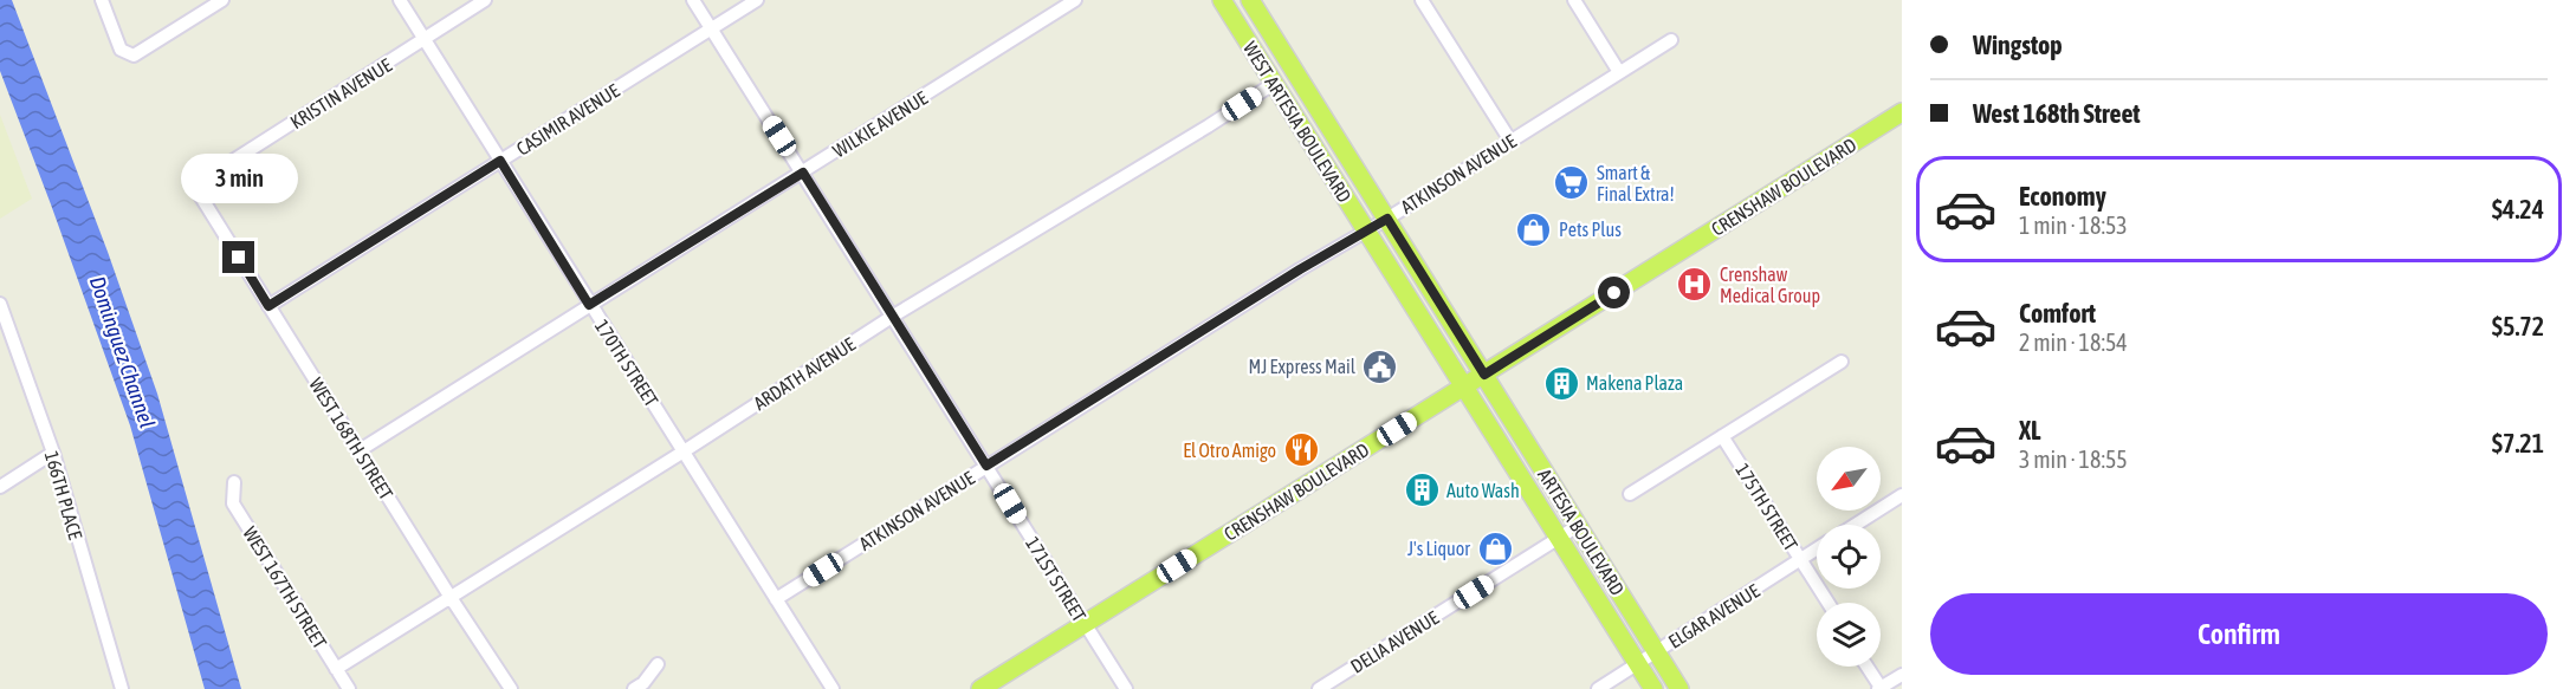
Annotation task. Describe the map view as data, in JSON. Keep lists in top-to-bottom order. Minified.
{"streets":{"main road":["WEST ARTESIA BOULEVARD","CRENSHAW BOULEVARD","ARTESIA BOULEVARD"],"street":["KRISTIN AVENUE","CASIMIR AVENUE","WILKIE AVENUE","ATKINSON AVENUE","170TH STREET","ARDATH AVENUE","WEST 168TH STREET","166TH PLACE","175TH STREET","171ST STREET","WEST 167TH STREET","ELGAR AVENUE","DELIA AVENUE"]},"crossings":[["KRISTIN AVENUE","170TH STREET"],["KRISTIN AVENUE","WEST 168TH STREET"],["CASIMIR AVENUE","170TH STREET"],["CASIMIR AVENUE","WEST 168TH STREET"],["CASIMIR AVENUE","171ST STREET"],["WEST ARTESIA BOULEVARD","ATKINSON AVENUE"],["WEST ARTESIA BOULEVARD","CRENSHAW BOULEVARD"],["WEST ARTESIA BOULEVARD","ARDATH AVENUE"],["WEST ARTESIA BOULEVARD","ARTESIA BOULEVARD"],["WILKIE AVENUE","170TH STREET"],["WILKIE AVENUE","WEST 168TH STREET"],["WILKIE AVENUE","171ST STREET"],["ATKINSON AVENUE","170TH STREET"],["ATKINSON AVENUE","171ST STREET"],["CRENSHAW BOULEVARD","ARTESIA BOULEVARD"],["CRENSHAW BOULEVARD","171ST STREET"],["170TH STREET","ARDATH AVENUE"],["ARDATH AVENUE","WEST 168TH STREET"],["ARDATH AVENUE","171ST STREET"],["ARDATH AVENUE","WEST 167TH STREET"],["175TH STREET","ELGAR AVENUE"],["ARTESIA BOULEVARD","ELGAR AVENUE"],["ARTESIA BOULEVARD","DELIA AVENUE"]],"water":["Dominguez Channel"],"places":{"supermarket":["Smart & Final Extra!"],"shop":["Pets Plus","J's Liquor"],"hospital":["Crenshaw Medical Group"],"public building":["MJ Express Mail"],"building":["Makena Plaza","Auto Wash"],"restaurant":["El Otro Amigo"]},"north":"bottom left","page":{"banner":["Wingstop","West 168th Street"],"bubble":"3 min","list":[{"name":"Economy","note":"1 min · 18:53","value":"$4.24"},{"name":"Comfort","note":"2 min · 18:54","value":"$5.72"},{"name":"XL","note":"3 min · 18:55","value":"$7.21"}],"buttons":"Confirm"}}
